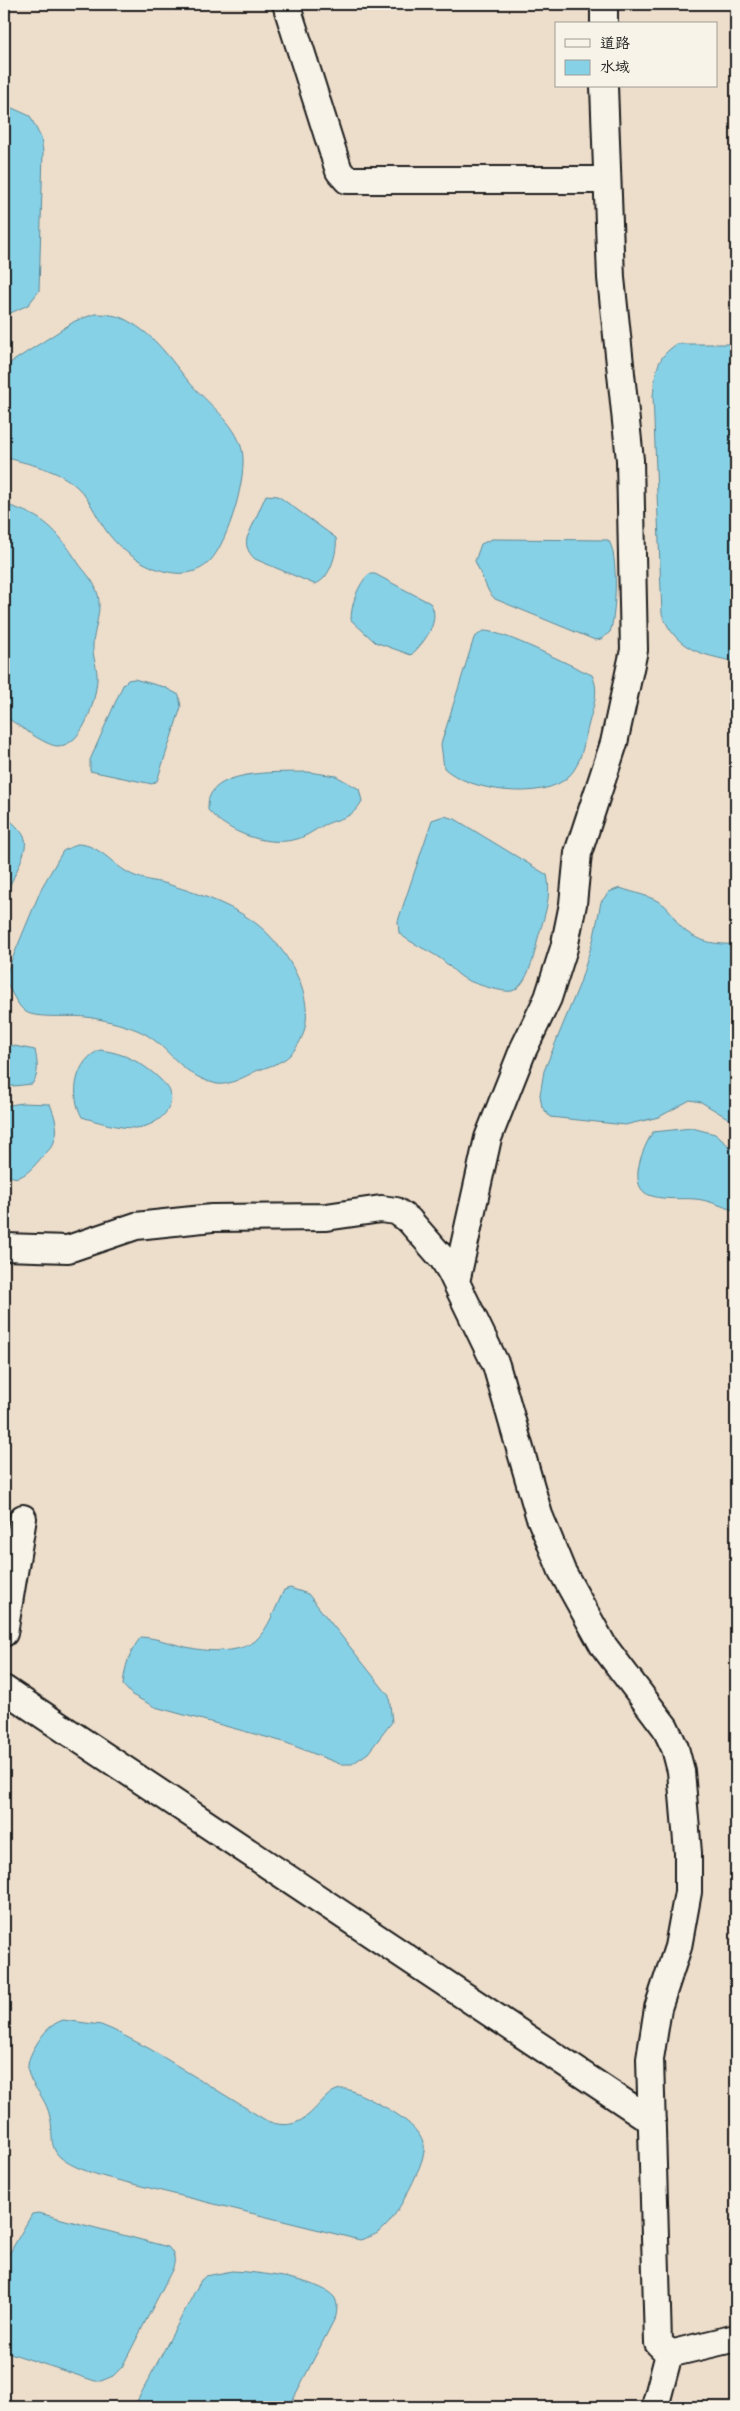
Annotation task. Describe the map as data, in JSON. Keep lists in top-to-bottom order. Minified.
{"legend":["道路","水域"]}
